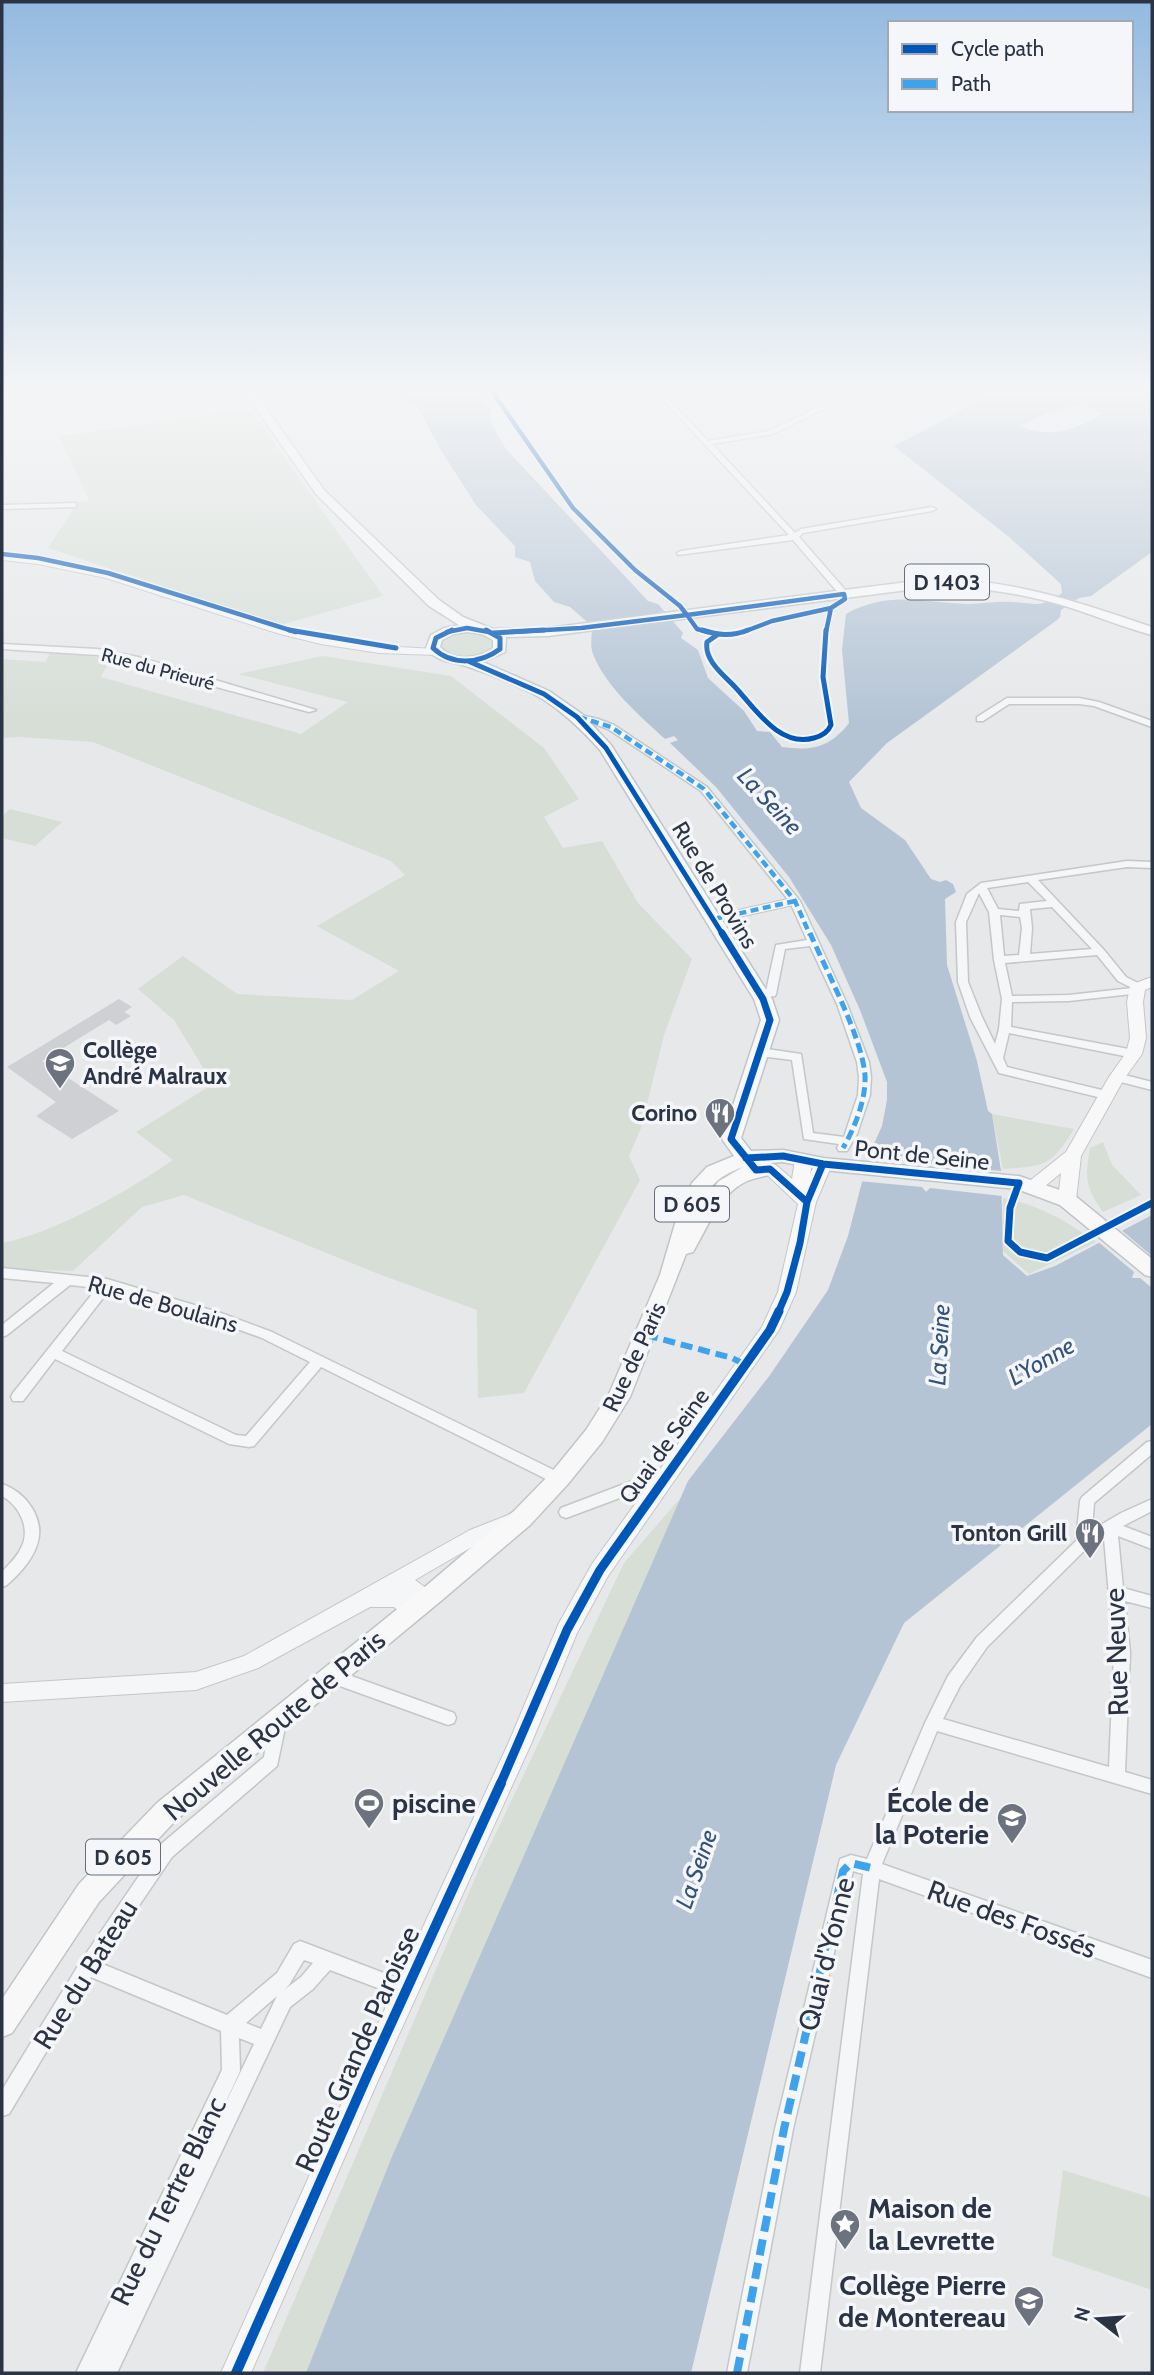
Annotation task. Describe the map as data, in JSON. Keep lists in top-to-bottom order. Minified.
{"streets":{"main road":["D 1403","Rue de Provins","Pont de Seine","D 605","Rue de Paris","Quai de Seine","Nouvelle Route de Paris","Route Grande Paroisse"],"street":["Rue du Prieuré","Rue de Boulains","Rue Neuve","Rue des Fossés","Quai d'Yonne","Rue du Bateau","Rue du Tertre Blanc"]},"crossings":[["Rue de Provins","Rue de Paris"],["Pont de Seine","D 605"],["Pont de Seine","Rue de Paris"],["Pont de Seine","Quai de Seine"],["D 605","Rue de Boulains"],["D 605","Rue de Paris"],["D 605","Nouvelle Route de Paris"],["Rue de Boulains","Rue de Paris"],["Rue de Paris","Quai de Seine"],["Quai de Seine","Route Grande Paroisse"],["Rue Neuve","Quai d'Yonne"],["Nouvelle Route de Paris","Rue du Bateau"],["Rue des Fossés","Quai d'Yonne"]],"water":["La Seine","L'Yonne"],"places":{"school or university":["Collège André Malraux","École de la Poterie","Collège Pierre de Montereau"],"restaurant":["Corino","Tonton Grill"],"sports":["piscine"],"place":["Maison de la Levrette"]},"legend":["Cycle path","Path"],"north":"left"}
